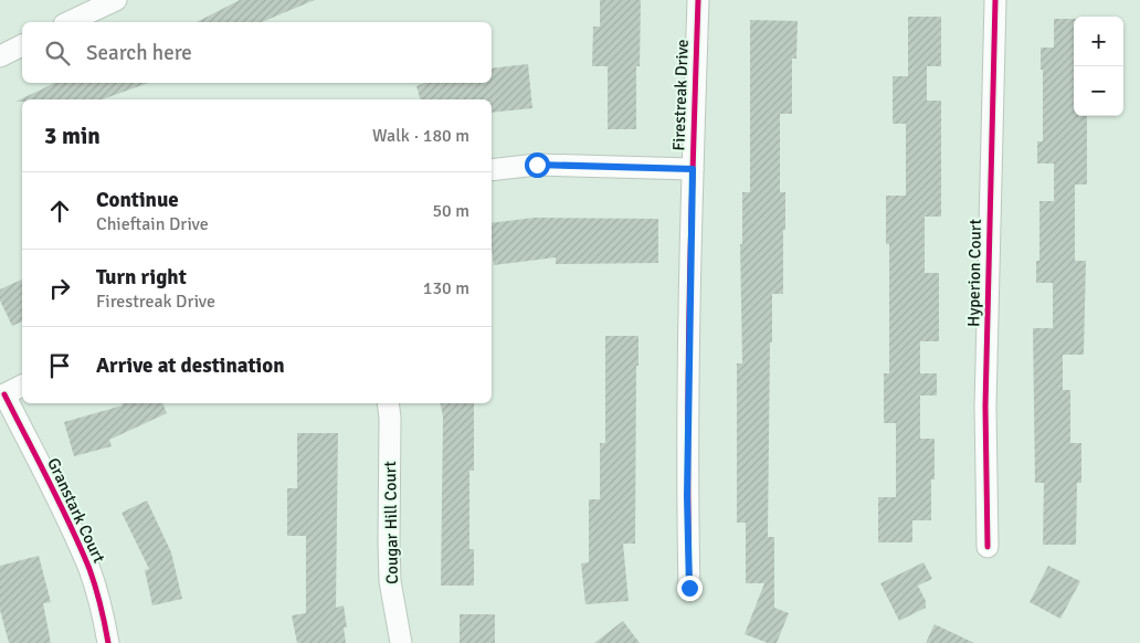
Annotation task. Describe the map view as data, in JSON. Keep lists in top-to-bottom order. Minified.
{"streets":{"street":["Firestreak Drive","Hyperion Court","Granstark Court","Cougar Hill Court"]},"page":{"map_buttons":["+","−"],"search":"Search here","heading":["3 min","Walk · 180 m"],"list":[["Continue","Chieftain Drive","50 m"],["Turn right","Firestreak Drive","130 m"],"Arrive at destination"]}}
